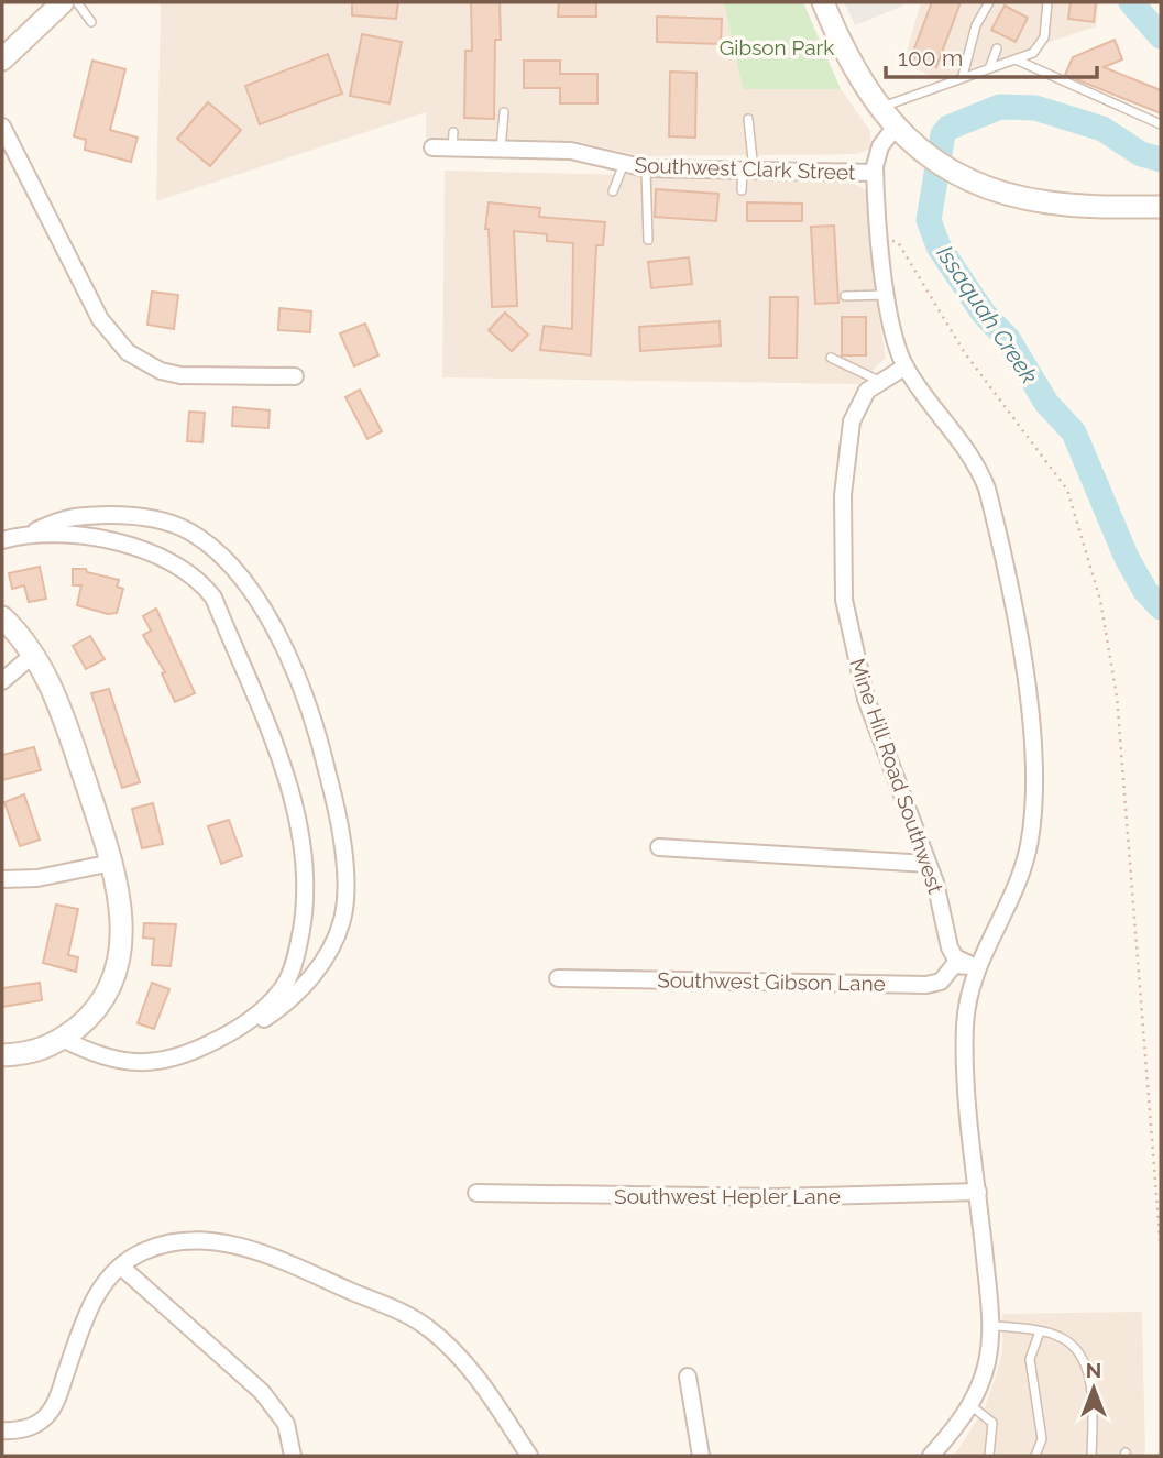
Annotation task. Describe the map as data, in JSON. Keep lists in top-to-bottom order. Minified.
{"streets":{"street":["Southwest Clark Street","Mine Hill Road Southwest","Southwest Gibson Lane","Southwest Hepler Lane"]},"crossings":[["Mine Hill Road Southwest","Southwest Gibson Lane"]],"water":["Issaquah Creek"],"parks":["Gibson Park"],"scale_bar":"100 m","north":"top"}
